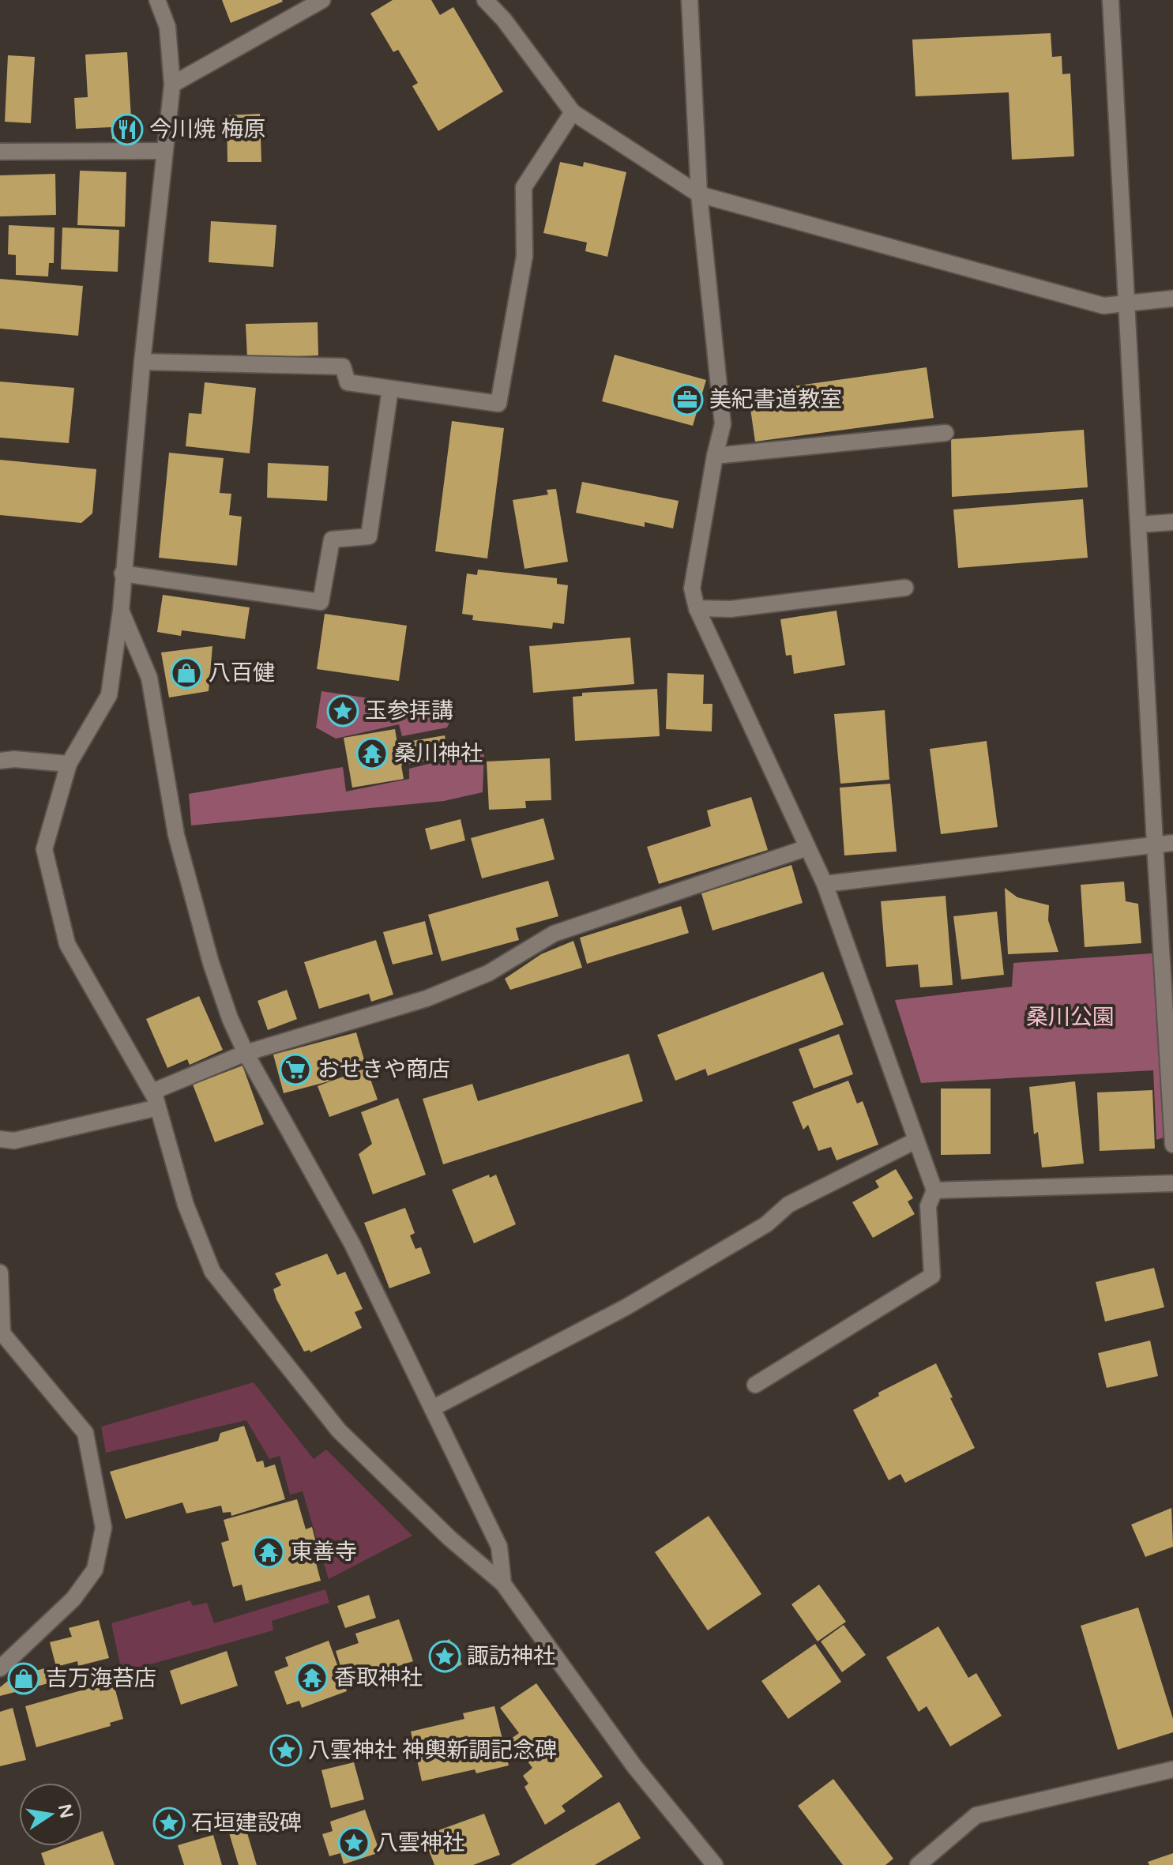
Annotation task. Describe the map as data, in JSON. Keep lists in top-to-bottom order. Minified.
{"parks":["桑川公園"],"places":{"restaurant":["今川焼 梅原"],"office":["美紀書道教室"],"shop":["八百健","吉万海苔店"],"place":["玉参拝講","諏訪神社","八雲神社 神輿新調記念碑","石垣建設碑","八雲神社"],"temple":["桑川神社","東善寺","香取神社"],"supermarket":["おせきや商店"]},"north":"right"}
